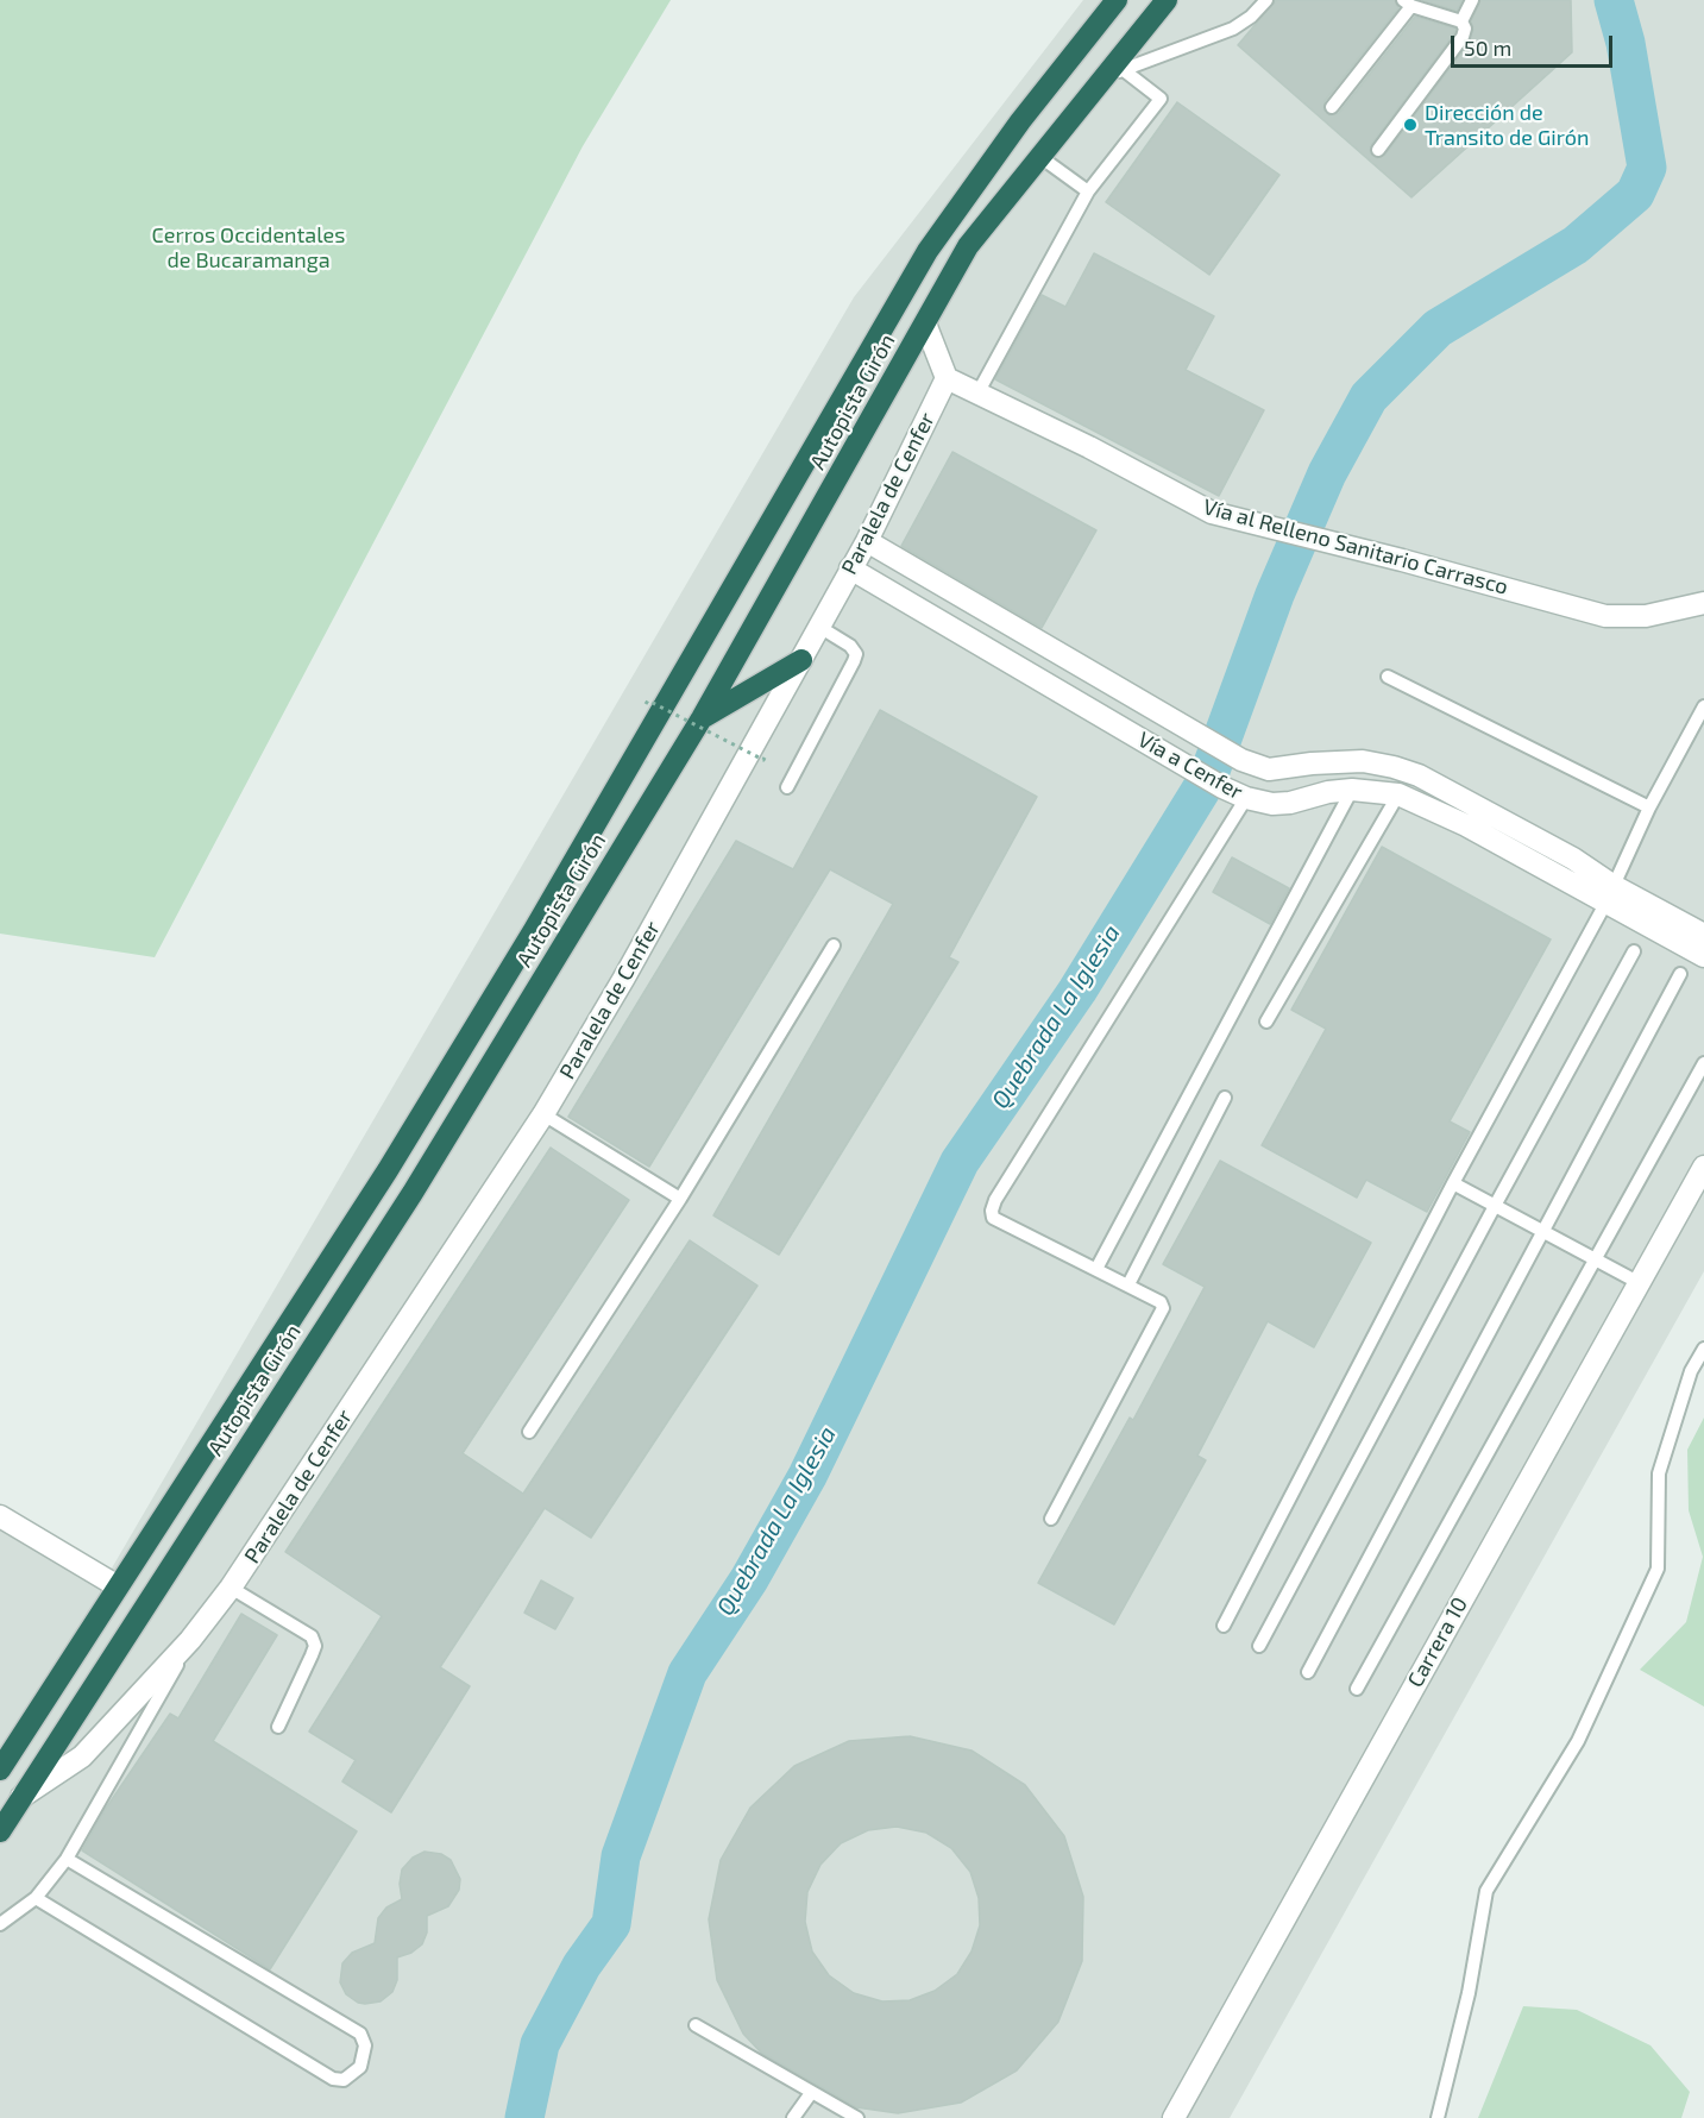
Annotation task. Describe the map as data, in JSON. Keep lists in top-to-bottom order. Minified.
{"streets":{"highway":["Autopista Girón"],"street":["Paralela de Cenfer","Vía al Relleno Sanitario Carrasco","Vía a Cenfer","Carrera 10"]},"crossings":[["Autopista Girón","Paralela de Cenfer"],["Paralela de Cenfer","Vía al Relleno Sanitario Carrasco"],["Paralela de Cenfer","Vía a Cenfer"]],"water":["Quebrada La Iglesia"],"parks":["Cerros Occidentales de Bucaramanga"],"places":["Dirección de Transito de Girón"],"scale_bar":"50 m"}
